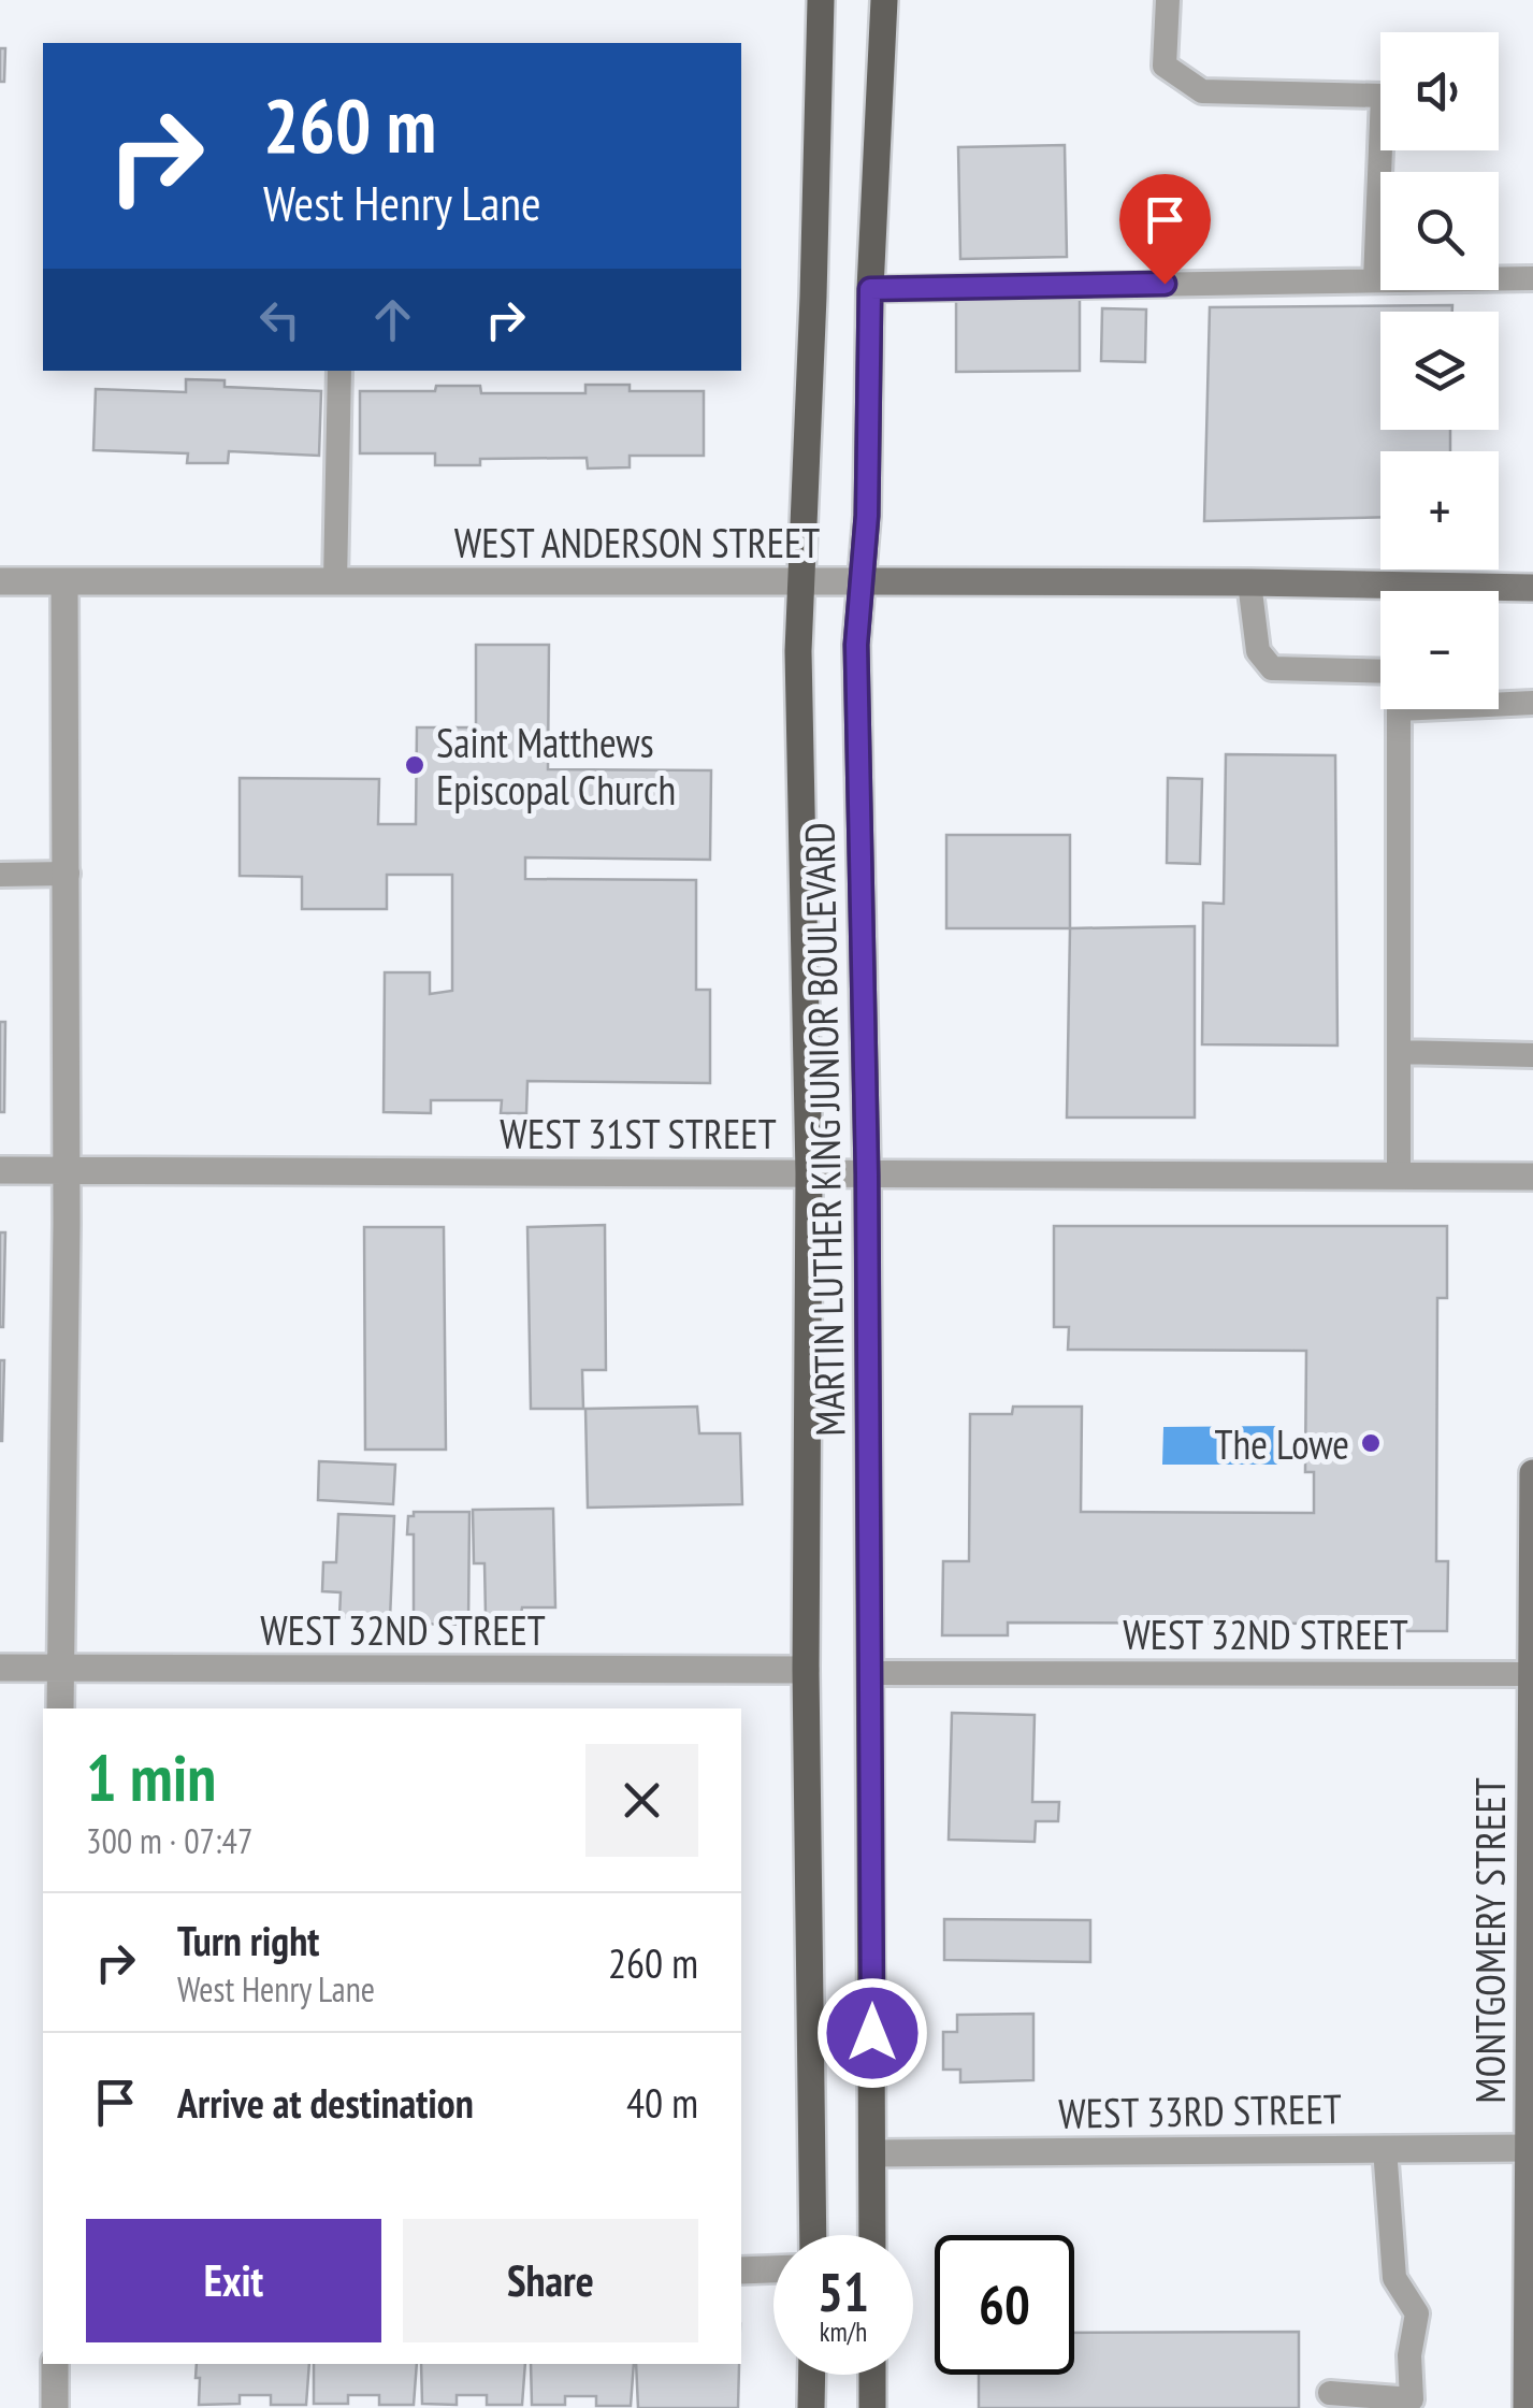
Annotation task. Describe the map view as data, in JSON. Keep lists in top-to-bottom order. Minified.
{"streets":{"main road":["WEST ANDERSON STREET","MARTIN LUTHER KING JUNIOR BOULEVARD","MONTGOMERY STREET"],"street":["WEST 31ST STREET","WEST 32ND STREET","WEST 33RD STREET"]},"crossings":[["WEST ANDERSON STREET","MARTIN LUTHER KING JUNIOR BOULEVARD"],["MARTIN LUTHER KING JUNIOR BOULEVARD","WEST 31ST STREET"],["MARTIN LUTHER KING JUNIOR BOULEVARD","WEST 32ND STREET"],["MARTIN LUTHER KING JUNIOR BOULEVARD","WEST 33RD STREET"],["WEST 32ND STREET","MONTGOMERY STREET"],["MONTGOMERY STREET","WEST 33RD STREET"]],"places":["Saint Matthews Episcopal Church","The Lowe"],"page":{"map_buttons":["+","−"],"turn":["260 m","West Henry Lane"],"heading":["1 min","300 m · 07:47"],"list":[{"name":"Turn right","note":"West Henry Lane","value":"260 m"},{"name":"Arrive at destination","value":"40 m"}],"buttons":["Exit","Share"],"speed":"51 km/h","limit":"60"}}
